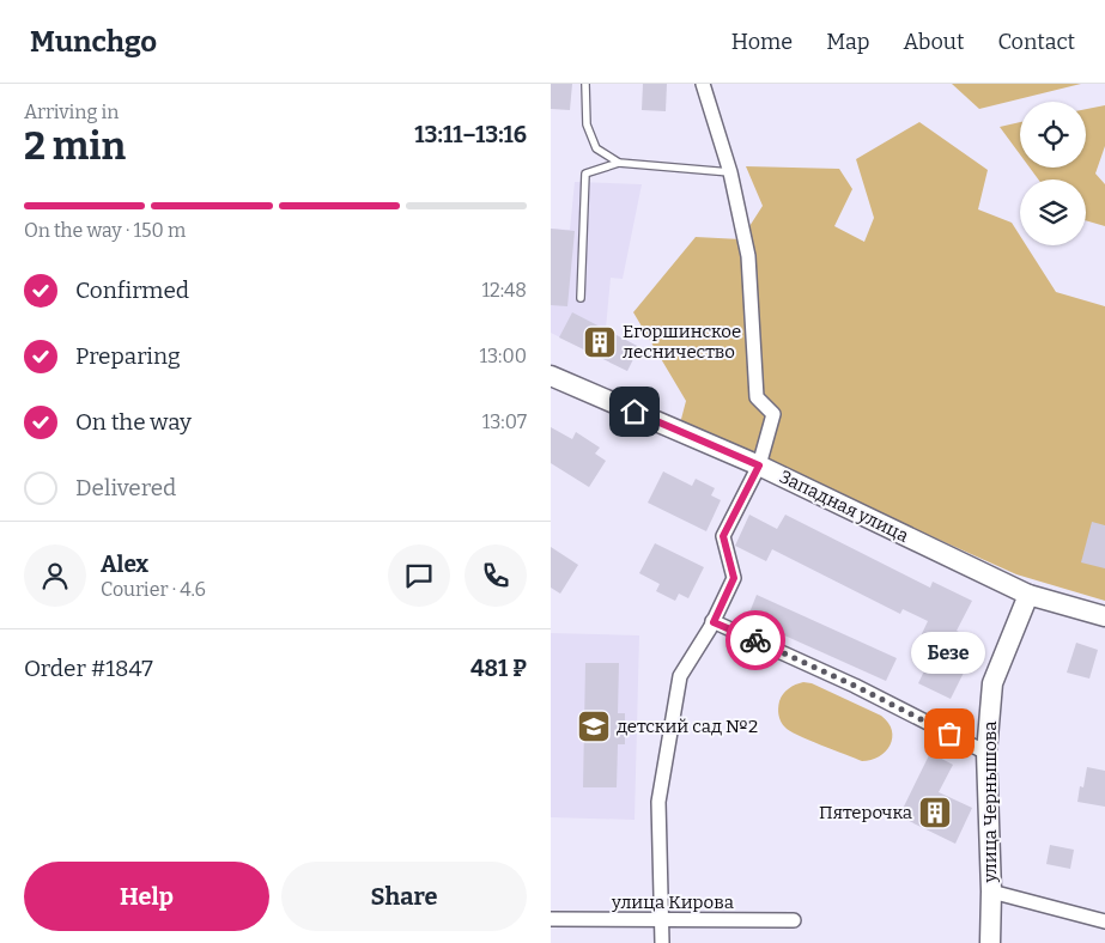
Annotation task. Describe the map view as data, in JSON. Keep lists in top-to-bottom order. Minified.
{"streets":{"street":["Западная улица","улица Чернышова","улица Кирова"]},"crossings":[["Западная улица","улица Чернышова"]],"places":{"building":["Егоршинское лесничество","Пятерочка"],"school or university":["детский сад №2"],"other":["Безе"]},"page":{"header":"Munchgo","nav":["Home","Map","About","Contact"],"heading":["2 min","Arriving in","13:11–13:16"],"panel":["Alex","Courier · 4.6","Order #1847","481 ₽"],"bar":"On the way · 150 m","list":[["Confirmed","12:48"],["Preparing","13:00"],["On the way","13:07"],"Delivered"],"bubble":"Безе","buttons":["Help","Share"]}}
